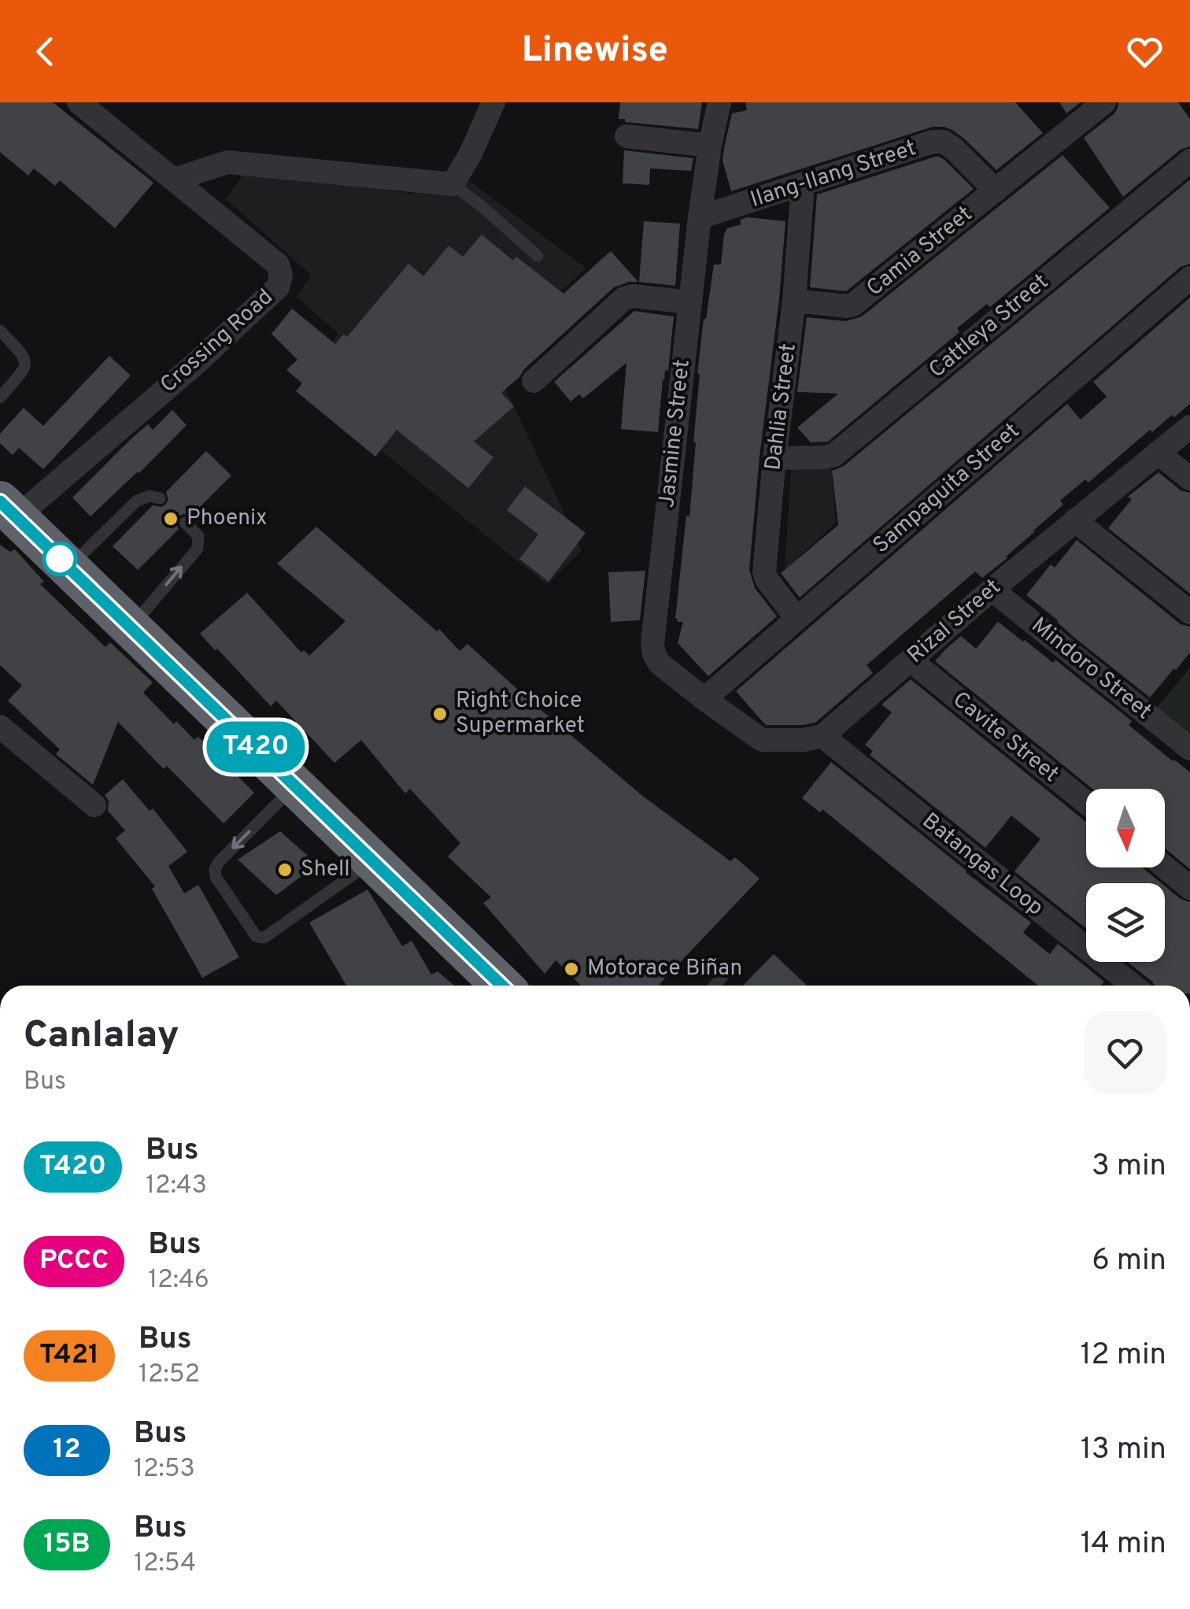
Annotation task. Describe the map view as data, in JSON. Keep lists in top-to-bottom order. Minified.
{"streets":{"street":["Ilang-Ilang Street","Camia Street","Cattleya Street","Crossing Road","Dahlia Street","Jasmine Street","Sampaguita Street","Rizal Street","Mindoro Street","Cavite Street","Batangas Loop"]},"crossings":[["Ilang-Ilang Street","Camia Street"],["Ilang-Ilang Street","Dahlia Street"],["Ilang-Ilang Street","Jasmine Street"],["Camia Street","Dahlia Street"],["Cattleya Street","Dahlia Street"],["Dahlia Street","Sampaguita Street"],["Jasmine Street","Sampaguita Street"],["Rizal Street","Mindoro Street"],["Rizal Street","Cavite Street"],["Rizal Street","Batangas Loop"]],"places":["Phoenix","Right Choice Supermarket","Shell","Motorace Biñan"],"lines":["bus line T420"],"north":"bottom","page":{"header":"Linewise","on_map":"T420","heading":["Canlalay","Bus"],"list":[{"mark":"T420","name":"Bus","note":"12:43","value":"3 min"},{"mark":"PCCC","name":"Bus","note":"12:46","value":"6 min"},{"mark":"T421","name":"Bus","note":"12:52","value":"12 min"},{"mark":"12","name":"Bus","note":"12:53","value":"13 min"},{"mark":"15B","name":"Bus","note":"12:54","value":"14 min"}]}}
